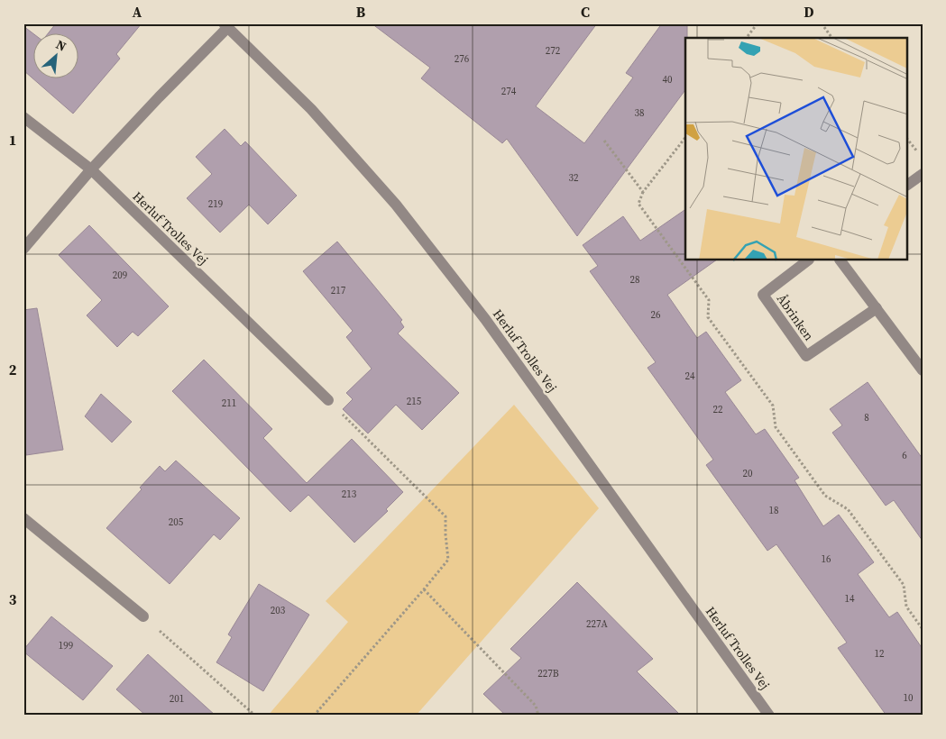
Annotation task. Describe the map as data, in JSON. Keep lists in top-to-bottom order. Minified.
{"streets":{"street":["Herluf Trolles Vej","Åbrinken"]},"house_numbers":["272","276","40","274","38","32","219","209","28","217","26","24","215","211","22","8","6","20","213","18","205","16","14","203","227A","199","12","227B","10","201"],"north":"top right","grid":{"columns":["A","B","C","D"],"rows":["1","2","3"]}}
